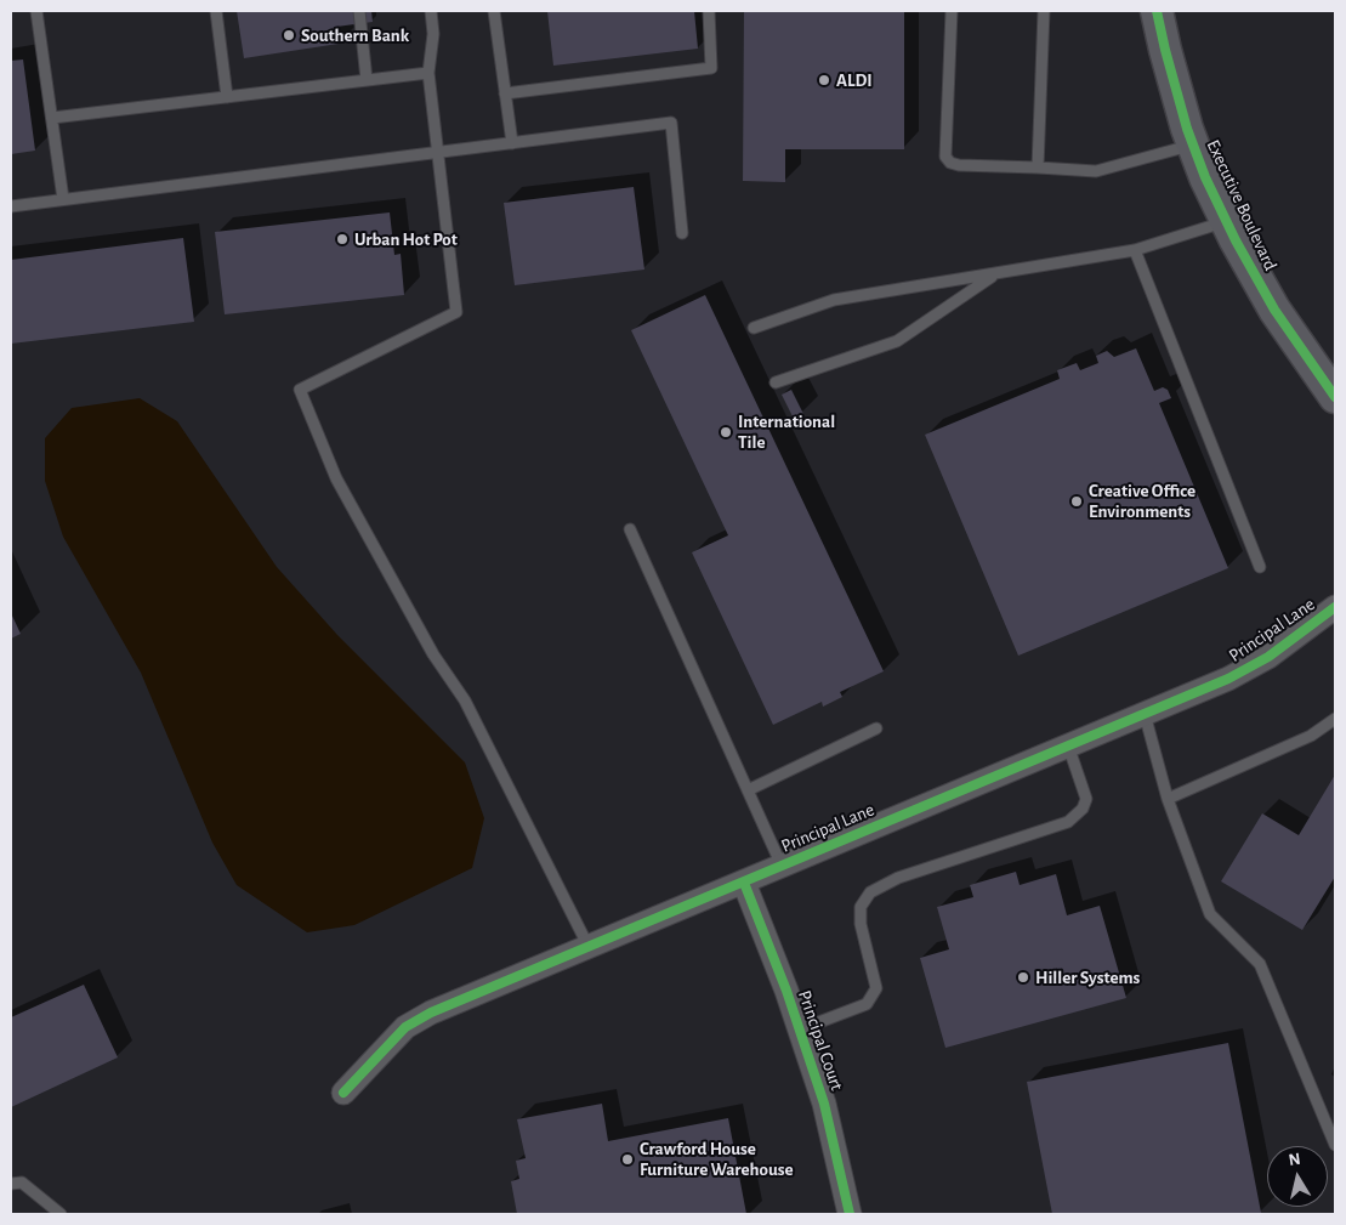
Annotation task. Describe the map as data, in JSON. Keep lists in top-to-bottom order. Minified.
{"streets":{"street":["Executive Boulevard","Principal Lane","Principal Court"]},"crossings":[["Principal Lane","Principal Court"]],"places":["Southern Bank","ALDI","Urban Hot Pot","International Tile","Creative Office Environments","Hiller Systems","Crawford House Furniture Warehouse"],"north":"top"}
